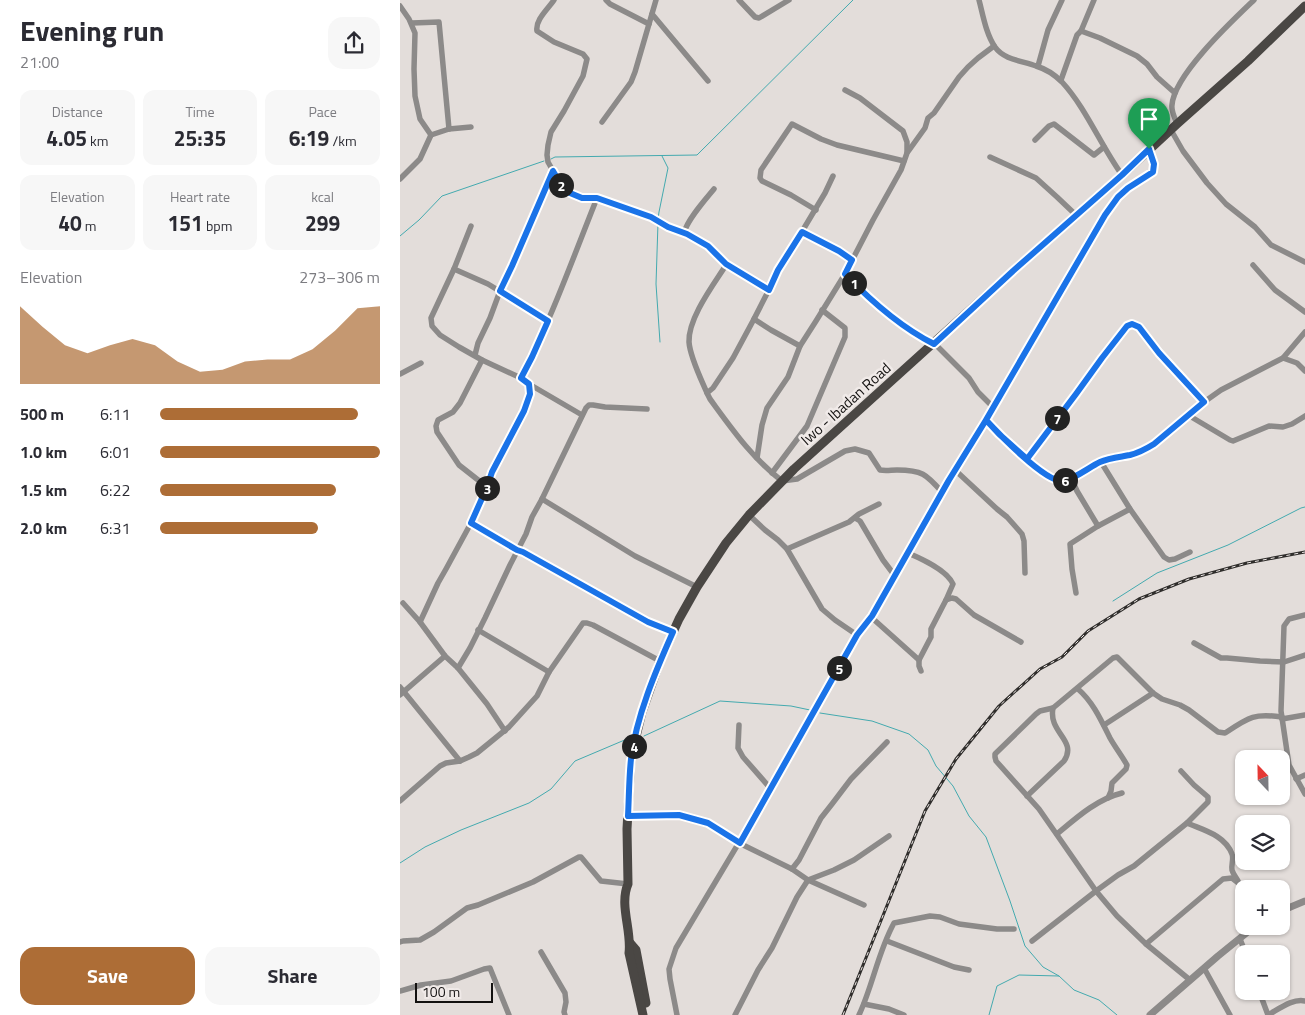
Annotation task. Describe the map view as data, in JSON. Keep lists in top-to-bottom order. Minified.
{"streets":{"main road":["Iwo - Ibadan Road"]},"scale_bar":"100 m","north":"top","page":{"heading":["Evening run","21:00"],"stats":[["Distance","4.05 km"],["Time","25:35"],["Pace","6:19 /km"],["Elevation","40 m"],["Heart rate","151 bpm"],["kcal","299"]],"pins":["2","1","7","6","3","5","4"],"chart":["Elevation","273–306 m"],"list":[{"name":"500 m","note":"6:11"},{"name":"1.0 km","note":"6:01"},{"name":"1.5 km","note":"6:22"},{"name":"2.0 km","note":"6:31"}],"map_buttons":["+","−"],"buttons":["Save","Share"],"scale":"100 m"}}
